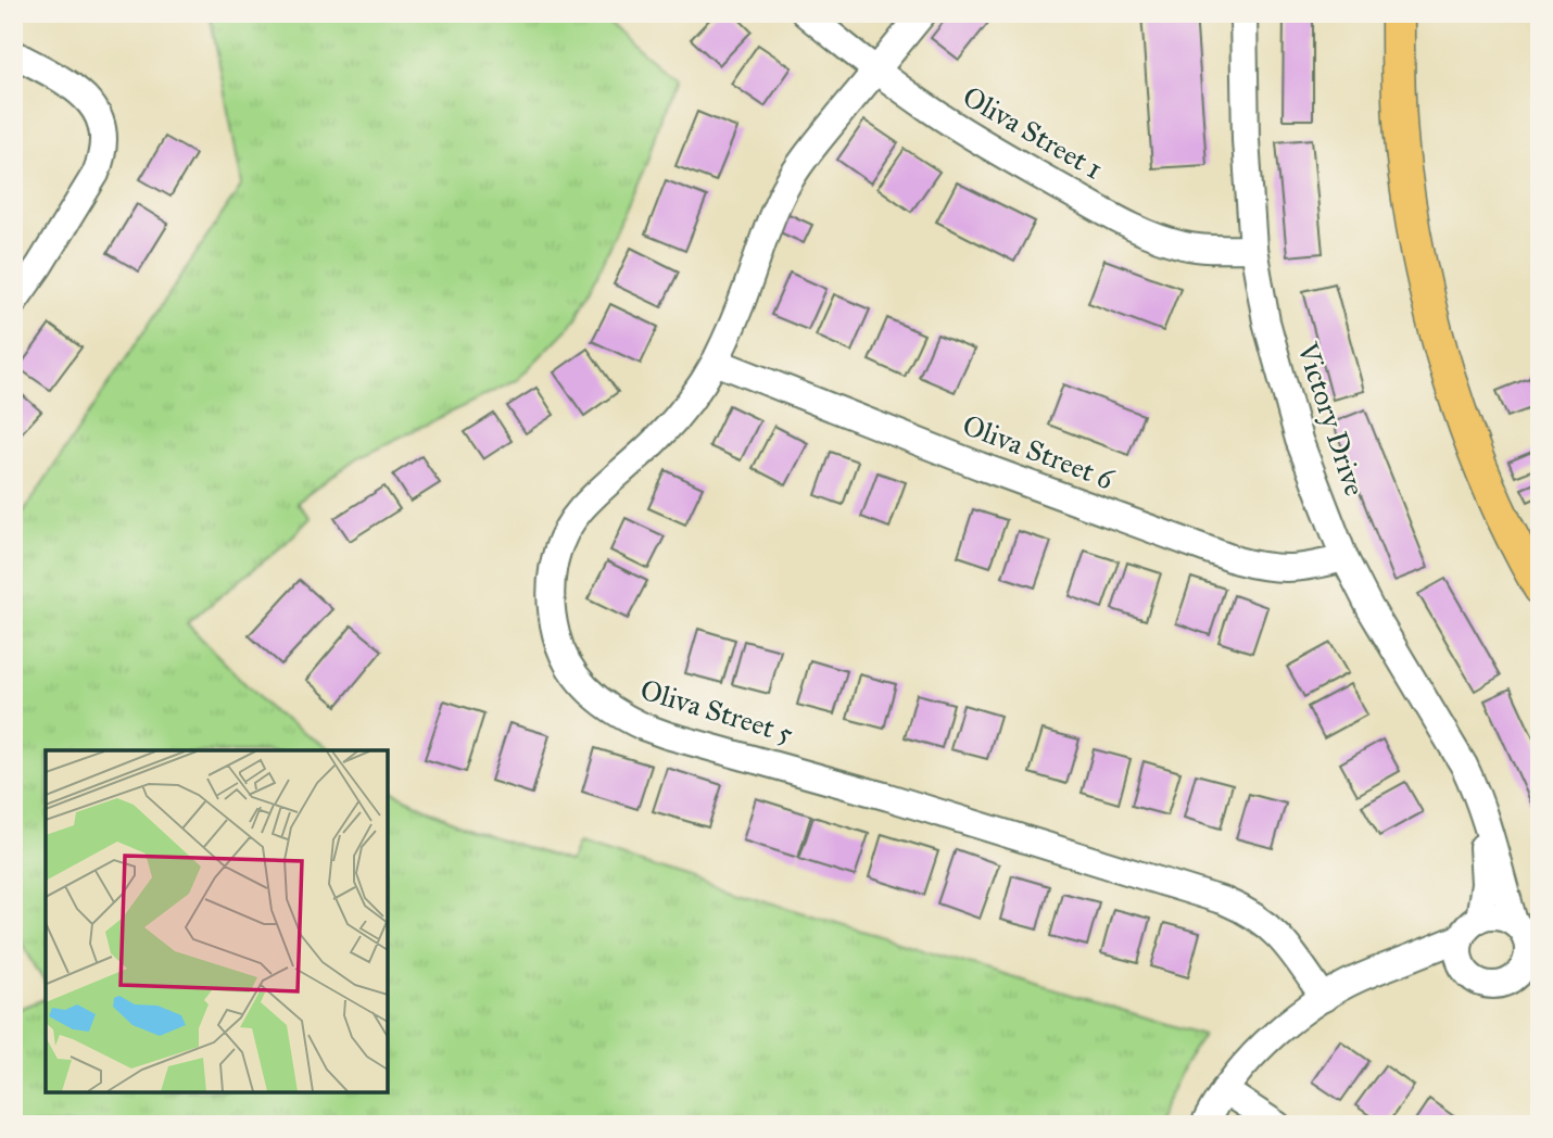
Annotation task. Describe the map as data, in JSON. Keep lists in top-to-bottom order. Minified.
{"streets":{"street":["Oliva Street 1","Victory Drive","Oliva Street 6","Oliva Street 5"]},"crossings":[["Oliva Street 1","Victory Drive"],["Oliva Street 1","Oliva Street 5"],["Victory Drive","Oliva Street 6"],["Oliva Street 6","Oliva Street 5"]]}
